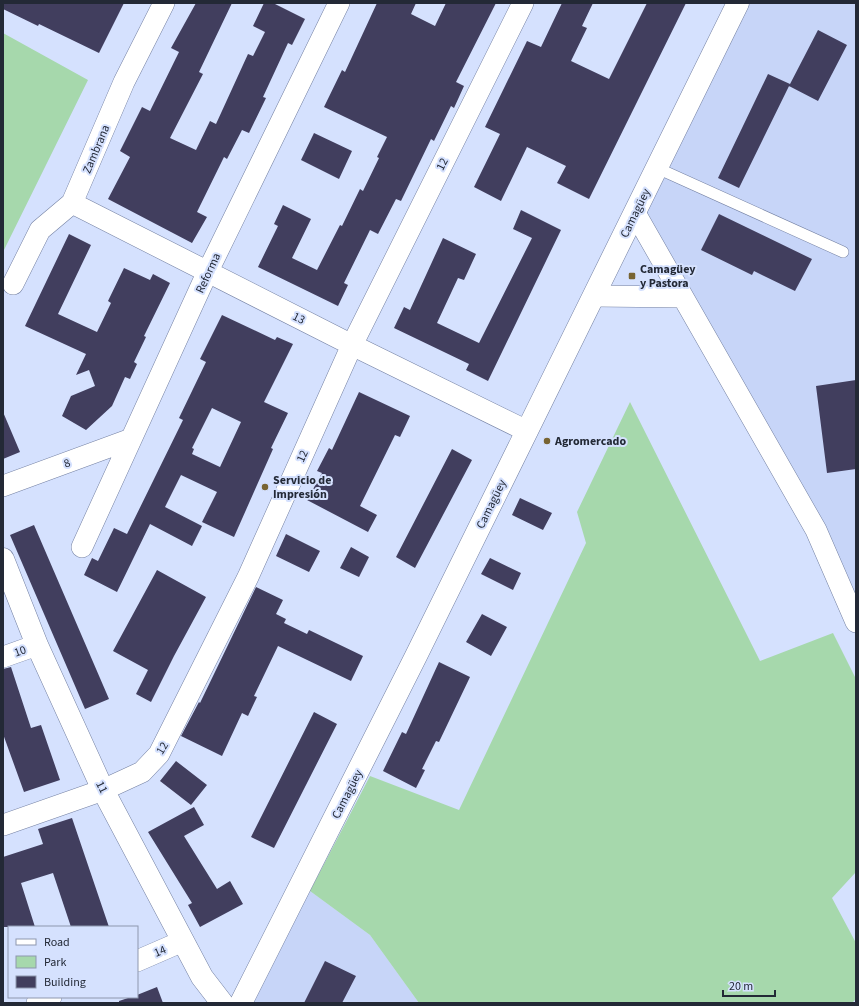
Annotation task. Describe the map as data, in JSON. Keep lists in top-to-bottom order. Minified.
{"streets":{"main road":["Camagüey","11"],"street":["Zambrana","12","Reforma","13","8","10","14"]},"crossings":[["Zambrana","13"],["12","13"],["12","11"],["Camagüey","13"],["Reforma","13"],["Reforma","8"],["10","11"],["11","14"]],"places":{"transit":["Camagüey y Pastora"],"other":["Agromercado","Servicio de Impresión"]},"legend":["Road","Park","Building"],"scale_bar":"20 m"}
